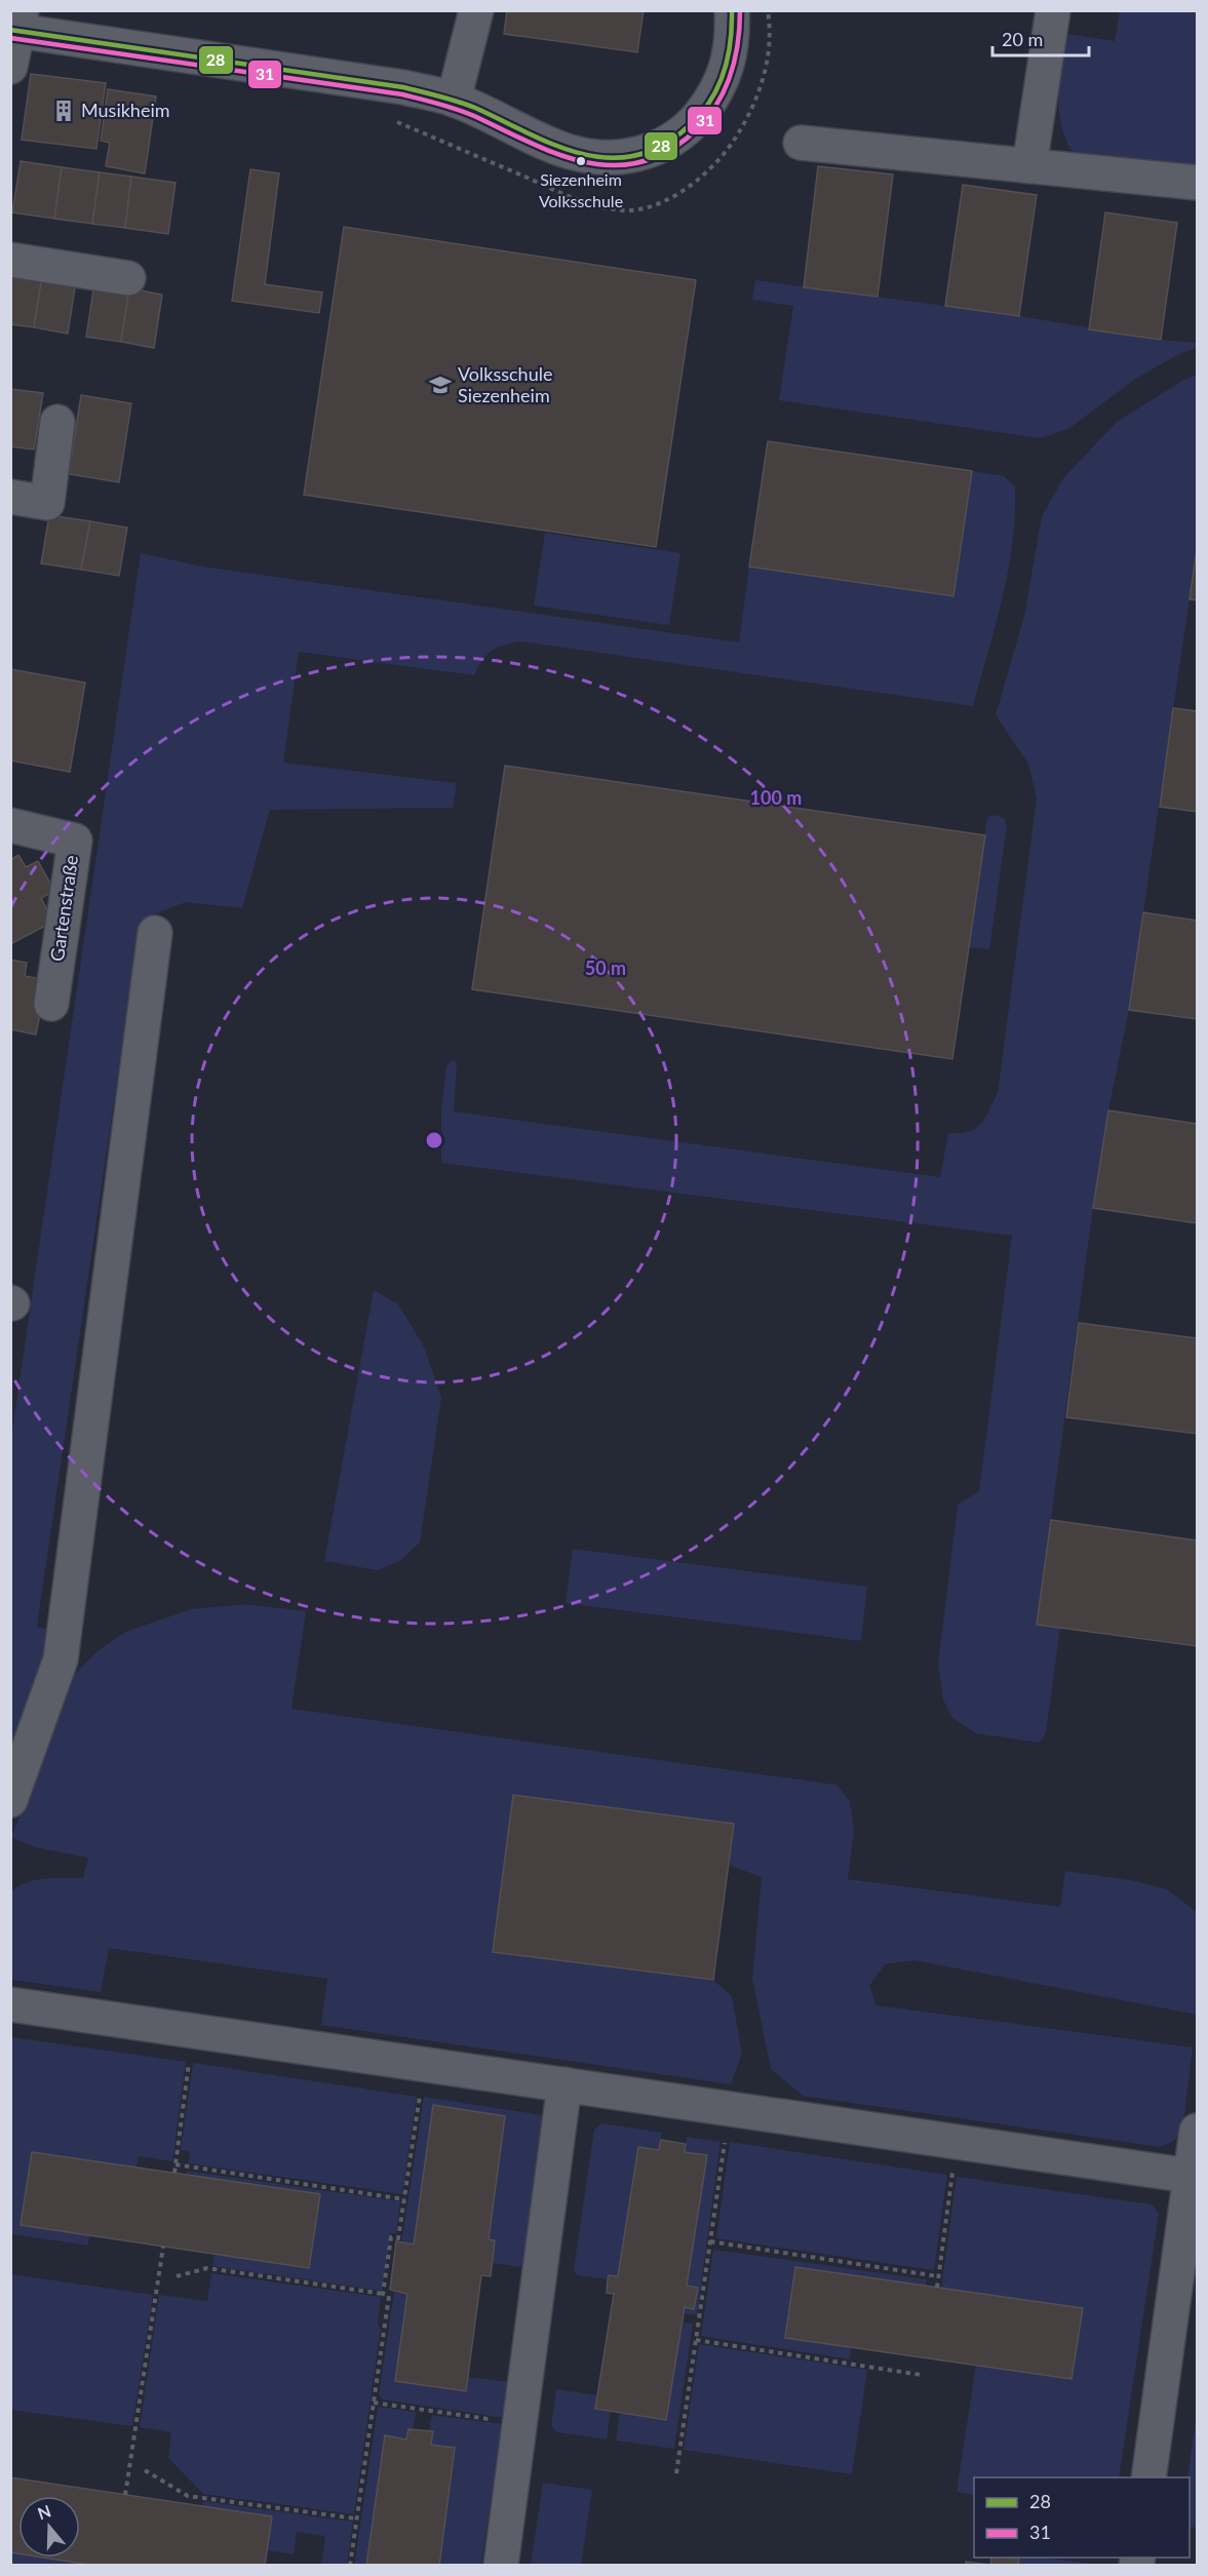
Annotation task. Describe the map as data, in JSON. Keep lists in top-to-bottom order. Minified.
{"streets":{"street":["Gartenstraße"]},"places":{"building":["Musikheim"],"other":["Siezenheim Volksschule"],"school or university":["Volksschule Siezenheim"]},"lines":["transit line 28","transit line 31"],"legend":["28","31"],"scale_bar":"20 m","north":"top","rings":["100 m","50 m"]}
